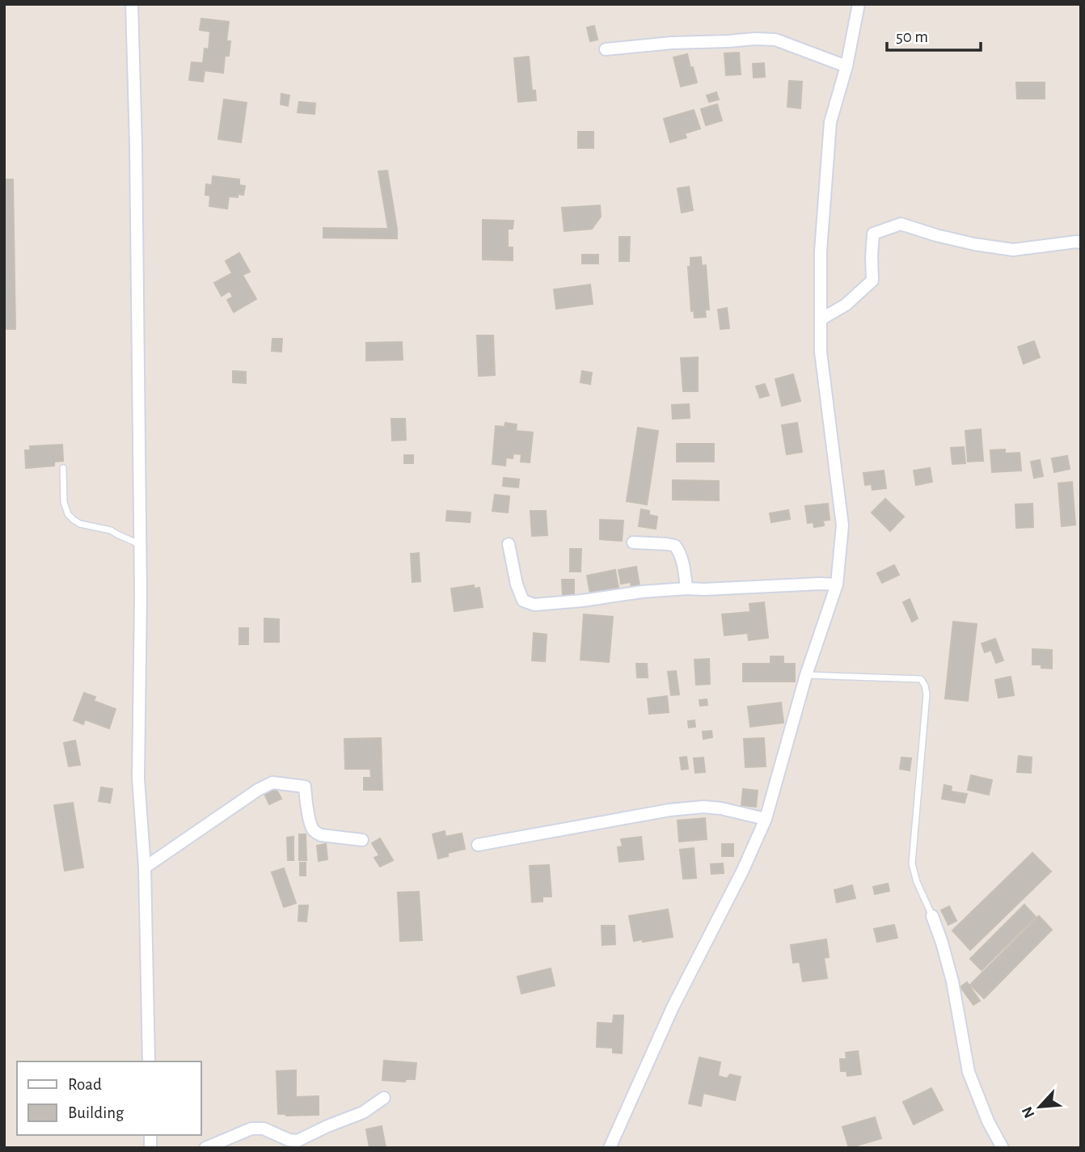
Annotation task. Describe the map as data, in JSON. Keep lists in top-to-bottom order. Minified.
{"legend":["Road","Building"],"scale_bar":"50 m","north":"bottom left"}
